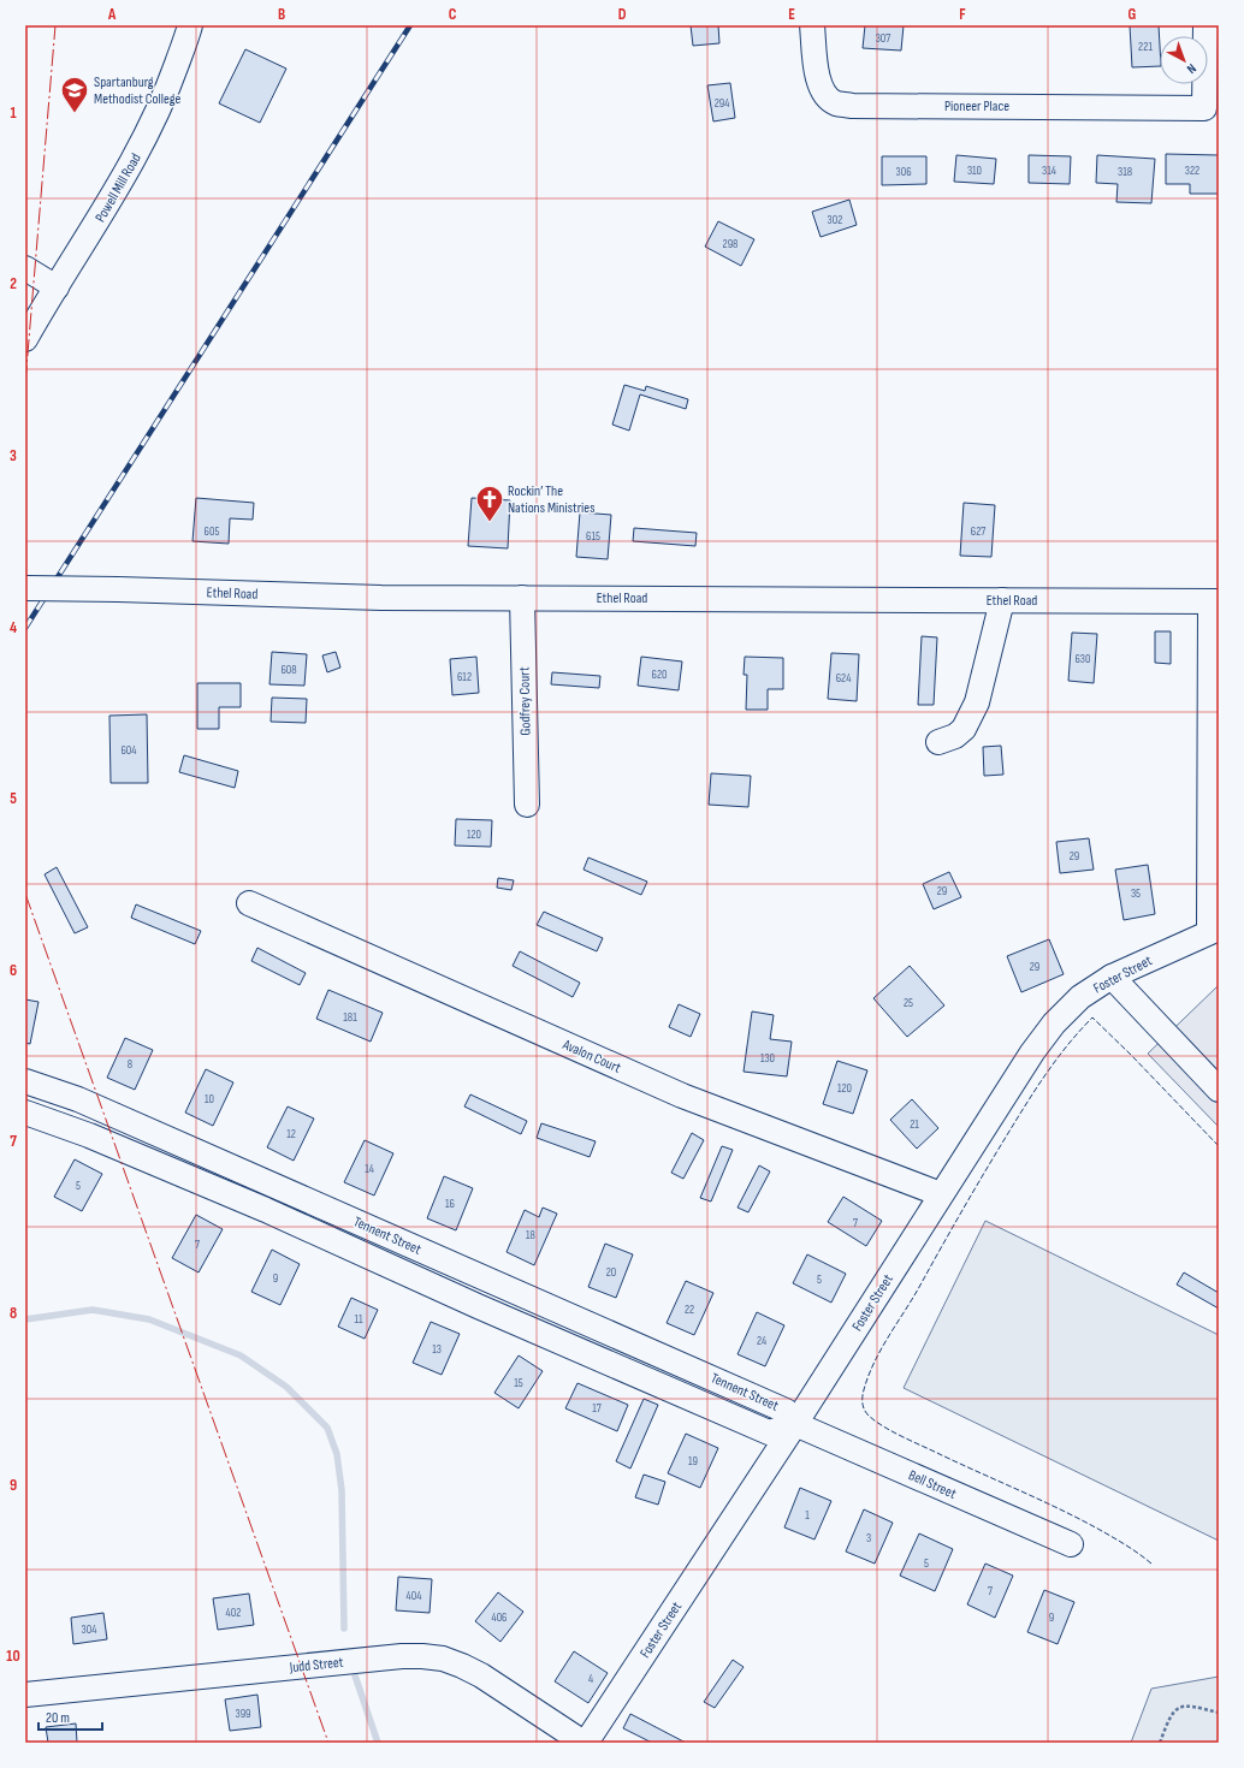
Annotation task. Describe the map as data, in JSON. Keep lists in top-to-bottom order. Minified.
{"streets":{"street":["Pioneer Place","Powell Mill Road","Ethel Road","Godfrey Court","Foster Street","Avalon Court","Tennent Street","Bell Street","Judd Street"]},"crossings":[["Ethel Road","Godfrey Court"],["Foster Street","Avalon Court"],["Foster Street","Tennent Street"],["Foster Street","Bell Street"],["Foster Street","Judd Street"],["Tennent Street","Bell Street"]],"places":{"school or university":["Spartanburg Methodist College"],"church":["Rockin’ The Nations Ministries"]},"house_numbers":["307","221","294","310","314","322","306","318","302","298","605","627","615","630","608","620","612","624","604","120","29","29","35","29","25","181","130","8","120","10","21","12","14","5","16","7","18","7","20","9","5","22","11","24","13","15","17","19","1","3","5","7","404","402","406","9","304","4","399"],"scale_bar":"20 m","north":"bottom right","grid":{"columns":["A","B","C","D","E","F","G"],"rows":["1","2","3","4","5","6","7","8","9","10"]}}
